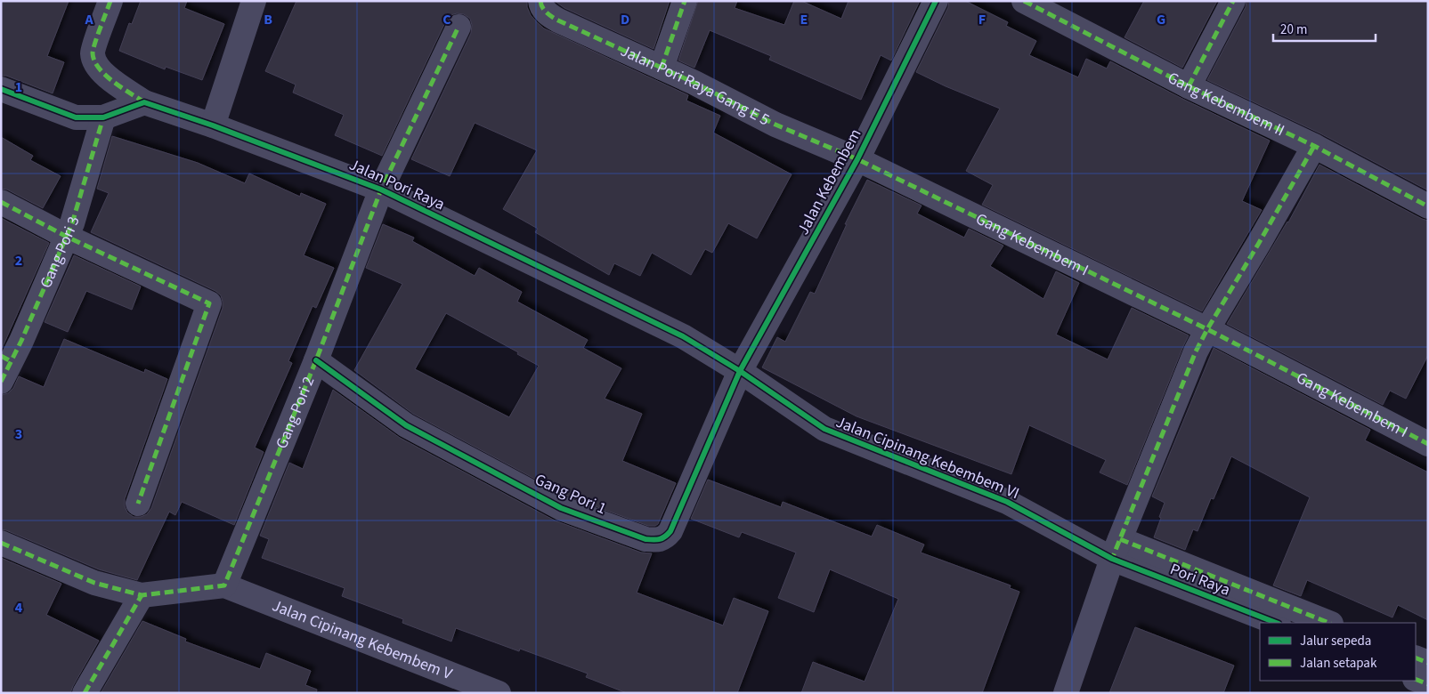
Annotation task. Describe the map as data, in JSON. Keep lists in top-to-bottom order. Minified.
{"streets":{"street":["Jalan Pori Raya Gang E 5","Gang Kebembem II","Jalan Kebembem","Jalan Pori Raya","Gang Kebembem I","Gang Pori 3","Gang Pori 2","Jalan Cipinang Kebembem VI","Gang Pori 1","Pori Raya","Jalan Cipinang Kebembem V"]},"crossings":[["Jalan Pori Raya Gang E 5","Jalan Kebembem"],["Jalan Pori Raya Gang E 5","Gang Kebembem I"],["Jalan Kebembem","Jalan Pori Raya"],["Jalan Kebembem","Gang Kebembem I"],["Jalan Kebembem","Jalan Cipinang Kebembem VI"],["Jalan Kebembem","Gang Pori 1"],["Jalan Pori Raya","Gang Pori 2"],["Jalan Pori Raya","Jalan Cipinang Kebembem VI"],["Jalan Pori Raya","Gang Pori 1"],["Gang Pori 2","Gang Pori 1"],["Gang Pori 2","Jalan Cipinang Kebembem V"],["Jalan Cipinang Kebembem VI","Gang Pori 1"],["Jalan Cipinang Kebembem VI","Pori Raya"]],"legend":["Jalur sepeda","Jalan setapak"],"scale_bar":"20 m","grid":{"columns":["A","B","C","D","E","F","G"],"rows":["1","2","3","4"]}}
